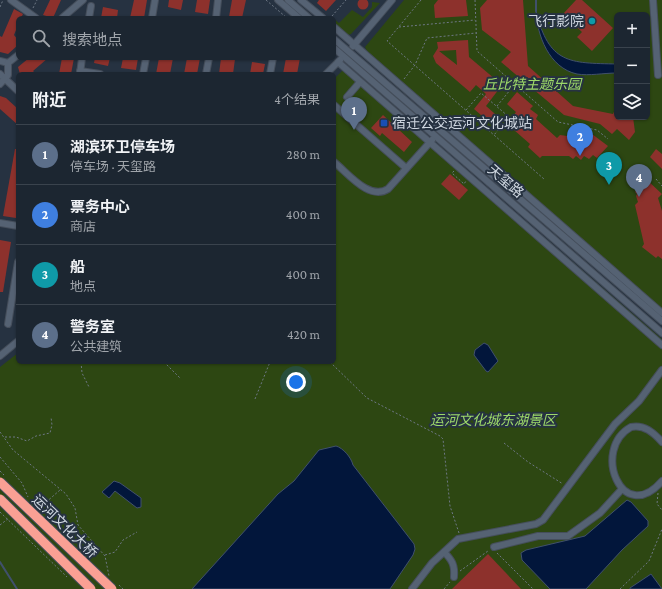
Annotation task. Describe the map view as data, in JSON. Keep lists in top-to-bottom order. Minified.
{"streets":{"highway":["运河文化大桥"],"street":["天玺路"]},"parks":["丘比特主题乐园","运河文化城东湖景区"],"places":{"other":["飞行影院"],"transit":["宿迁公交运河文化城站"]},"page":{"map_buttons":["+","−"],"search":"搜索地点","heading":["附近","4个结果"],"pins":["1","2","3","4"],"list":[{"mark":"1","name":"湖滨环卫停车场","note":"停车场 · 天玺路","value":"280 m"},{"mark":"2","name":"票务中心","note":"商店","value":"400 m"},{"mark":"3","name":"船","note":"地点","value":"400 m"},{"mark":"4","name":"警务室","note":"公共建筑","value":"420 m"}]}}
